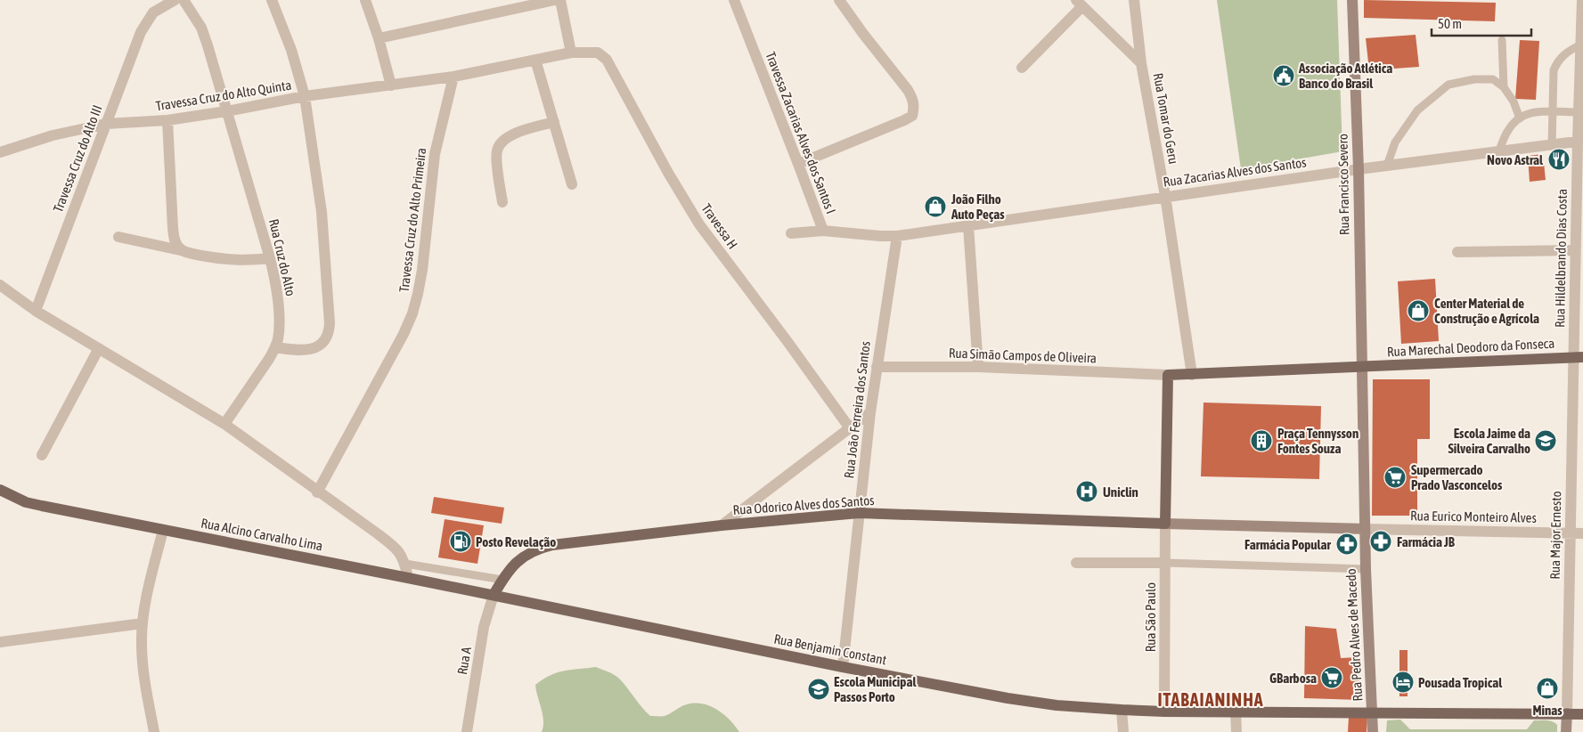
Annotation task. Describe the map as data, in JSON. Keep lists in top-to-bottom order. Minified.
{"streets":{"main road":["Rua Marechal Deodoro da Fonseca","Rua Odorico Alves dos Santos","Rua Alcino Carvalho Lima","Rua Benjamin Constant"],"street":["Travessa Cruz do Alto Quinta","Rua Tomar do Geru","Travessa Zacarias Alves dos Santos I","Travessa Cruz do Alto III","Rua Zacarias Alves dos Santos","Rua Francisco Severo","Travessa Cruz do Alto Primeira","Travessa H","Rua Cruz do Alto","Rua Hildelbrando Dias Costa","Rua Simão Campos de Oliveira","Rua João Ferreira dos Santos","Rua Eurico Monteiro Alves","Rua Major Ernesto","Rua São Paulo","Rua Pedro Alves de Macedo","Rua A"]},"crossings":[["Travessa Cruz do Alto Quinta","Travessa Cruz do Alto III"],["Travessa Cruz do Alto Quinta","Travessa Cruz do Alto Primeira"],["Travessa Cruz do Alto Quinta","Rua Cruz do Alto"],["Rua Tomar do Geru","Rua Zacarias Alves dos Santos"],["Travessa Zacarias Alves dos Santos I","Rua Zacarias Alves dos Santos"],["Travessa Zacarias Alves dos Santos I","Rua João Ferreira dos Santos"],["Rua Zacarias Alves dos Santos","Rua Francisco Severo"],["Rua Zacarias Alves dos Santos","Rua Hildelbrando Dias Costa"],["Rua Zacarias Alves dos Santos","Rua João Ferreira dos Santos"],["Rua Francisco Severo","Rua Marechal Deodoro da Fonseca"],["Rua Hildelbrando Dias Costa","Rua Marechal Deodoro da Fonseca"],["Rua Hildelbrando Dias Costa","Rua Major Ernesto"],["Rua Marechal Deodoro da Fonseca","Rua Major Ernesto"],["Rua Simão Campos de Oliveira","Rua João Ferreira dos Santos"],["Rua João Ferreira dos Santos","Rua Odorico Alves dos Santos"],["Rua João Ferreira dos Santos","Rua Benjamin Constant"],["Rua Odorico Alves dos Santos","Rua Alcino Carvalho Lima"],["Rua Odorico Alves dos Santos","Rua São Paulo"],["Rua Odorico Alves dos Santos","Rua Benjamin Constant"],["Rua Odorico Alves dos Santos","Rua A"],["Rua Eurico Monteiro Alves","Rua Major Ernesto"],["Rua Eurico Monteiro Alves","Rua Pedro Alves de Macedo"],["Rua Alcino Carvalho Lima","Rua Benjamin Constant"],["Rua Alcino Carvalho Lima","Rua A"],["Rua Major Ernesto","Rua Benjamin Constant"],["Rua São Paulo","Rua Benjamin Constant"],["Rua Pedro Alves de Macedo","Rua Benjamin Constant"],["Rua Benjamin Constant","Rua A"]],"districts":["ITABAIANINHA"],"places":{"public building":["Associação Atlética Banco do Brasil"],"restaurant":["Novo Astral"],"shop":["João Filho Auto Peças","Center Material de Construção e Agrícola","Minas"],"building":["Praça Tennysson Fontes Souza"],"school or university":["Escola Jaime da Silveira Carvalho","Escola Municipal Passos Porto"],"supermarket":["Supermercado Prado Vasconcelos","GBarbosa"],"hospital":["Uniclin"],"fuel station":["Posto Revelação"],"pharmacy":["Farmácia JB","Farmácia Popular"],"hotel":["Pousada Tropical"]},"scale_bar":"50 m"}
